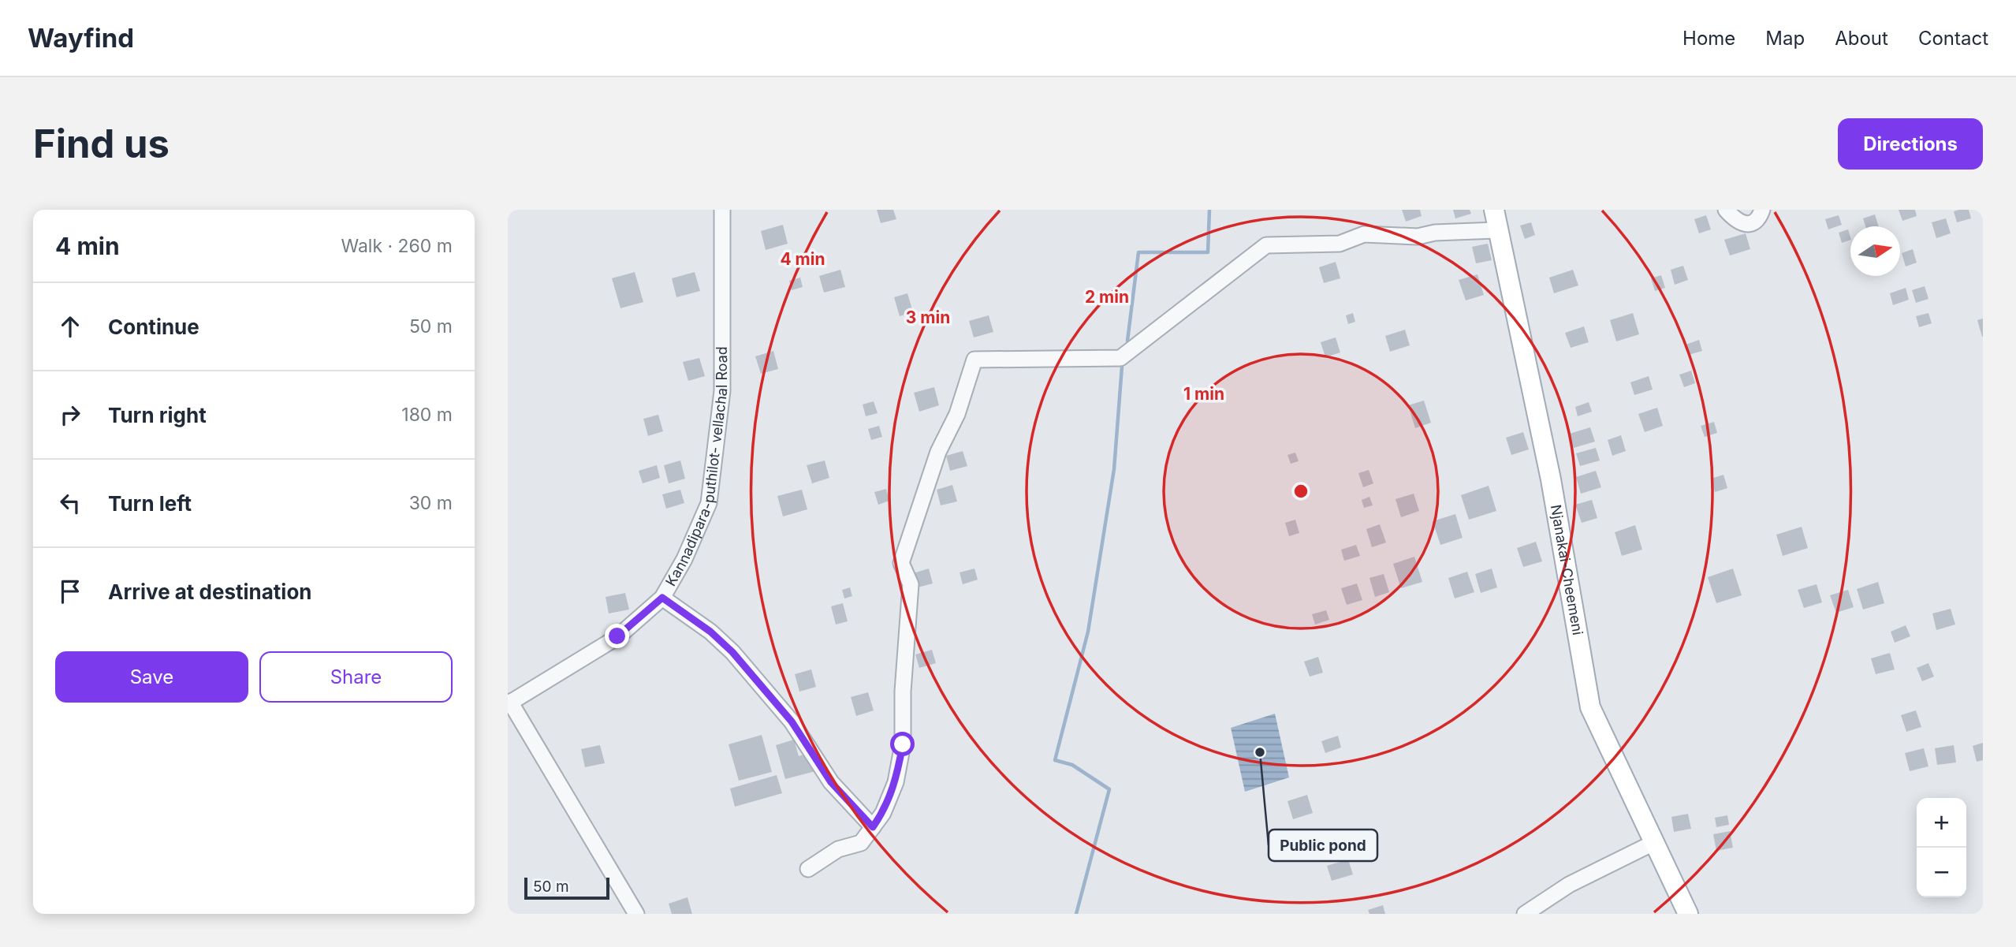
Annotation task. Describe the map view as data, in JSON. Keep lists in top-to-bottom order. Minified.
{"streets":{"main road":["Njanakai-Cheemeni"],"street":["Kannadipara-puthilot- vellachal Road"]},"places":["Public pond"],"scale_bar":"50 m","north":"right","page":{"header":"Wayfind","nav":["Home","Map","About","Contact"],"buttons":["Directions",["Save","Share"]],"title":"Find us","heading":["4 min","Walk · 260 m"],"list":[["Continue","50 m"],["Turn right","180 m"],["Turn left","30 m"],"Arrive at destination"],"map_buttons":["+","−"],"scale":"50 m"},"rings":["4 min","2 min","3 min","1 min"]}
